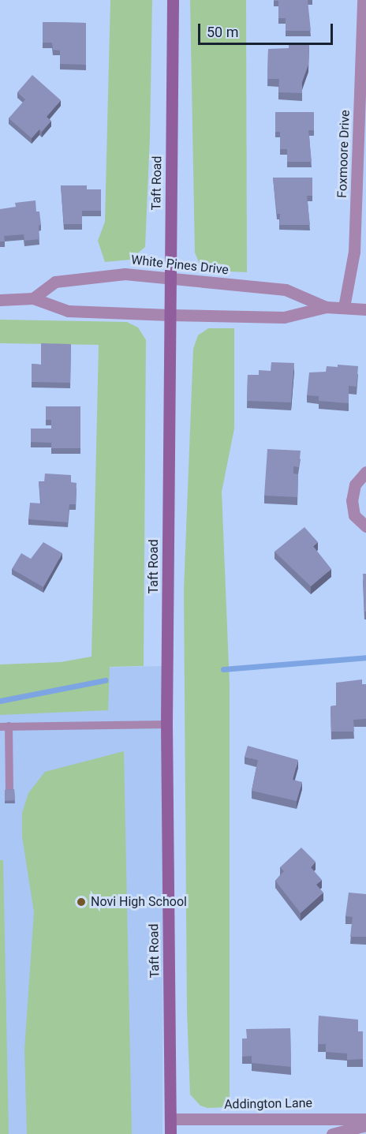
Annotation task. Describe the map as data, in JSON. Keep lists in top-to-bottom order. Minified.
{"streets":{"street":["Foxmoore Drive","Taft Road","White Pines Drive","Addington Lane"]},"crossings":[["Foxmoore Drive","White Pines Drive"],["Taft Road","White Pines Drive"],["Taft Road","Addington Lane"]],"places":["Novi High School"],"scale_bar":"50 m"}
